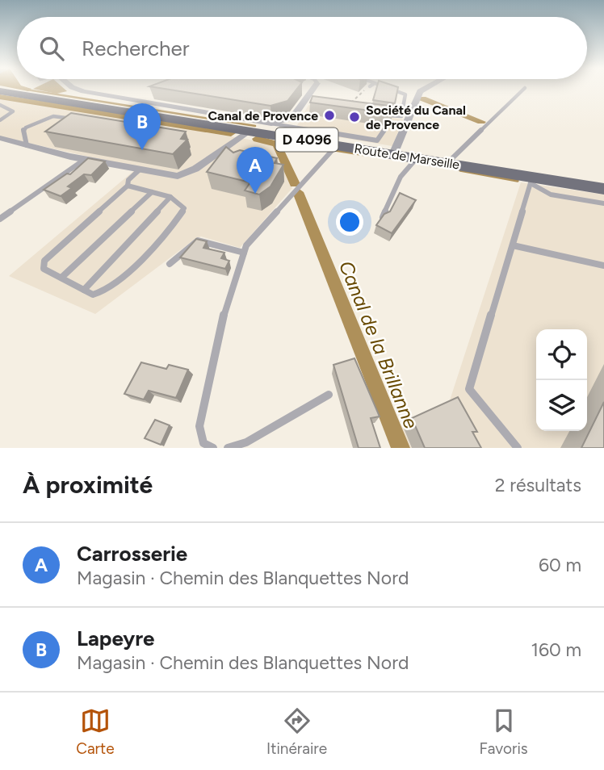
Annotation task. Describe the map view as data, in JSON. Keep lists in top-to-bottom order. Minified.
{"streets":{"main road":["D 4096","Route de Marseille"]},"water":["Canal de la Brillanne"],"places":["Canal de Provence","Société du Canal de Provence"],"page":{"search":"Rechercher","pins":["B","A"],"heading":["À proximité","2 résultats"],"list":[{"mark":"A","name":"Carrosserie","note":"Magasin · Chemin des Blanquettes Nord","value":"60 m"},{"mark":"B","name":"Lapeyre","note":"Magasin · Chemin des Blanquettes Nord","value":"160 m"}],"nav":["Carte","Itinéraire","Favoris"]}}
